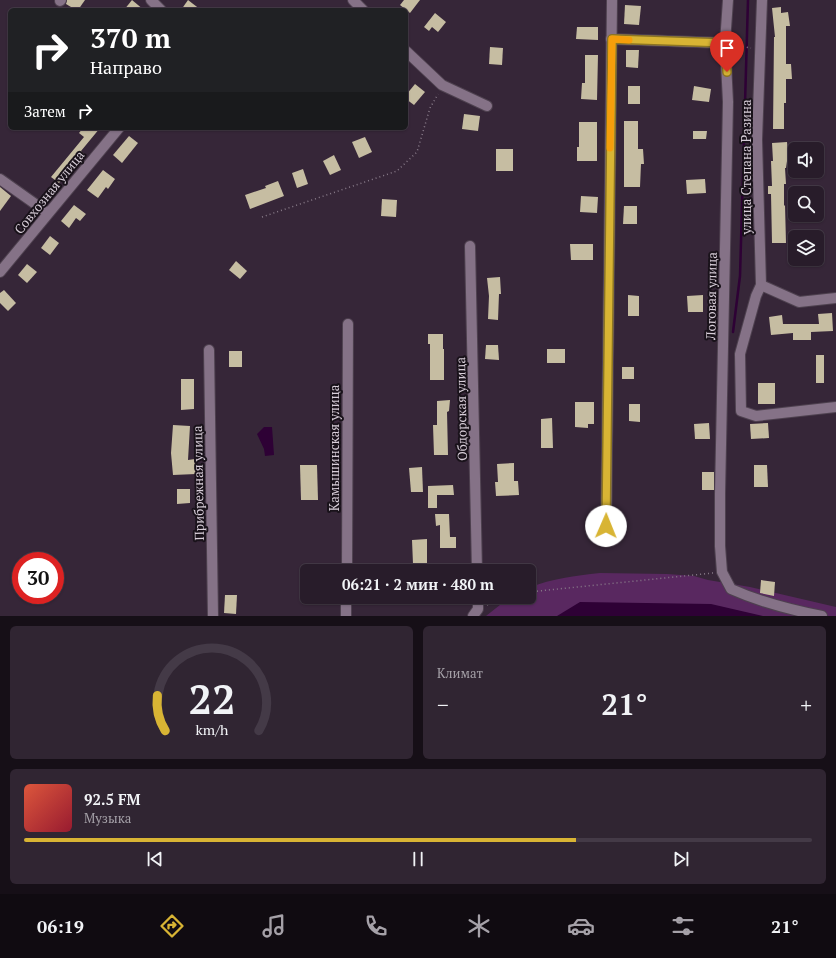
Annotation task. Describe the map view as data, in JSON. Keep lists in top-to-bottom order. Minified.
{"streets":{"street":["улица Степана Разина","Совхозная улица","Логовая улица","Обдорская улица","Камышинская улица","Прибрежная улица"]},"page":{"turn":["370 m","Направо"],"then":"Затем","limit":"30","trip":"06:21 · 2 мин · 480 m","tile":"Климат","heat":["−","21°","+"],"song":["92.5 FM","Музыка"],"tabs":["06:19","21°"],"gauge":["22","km/h"]}}
